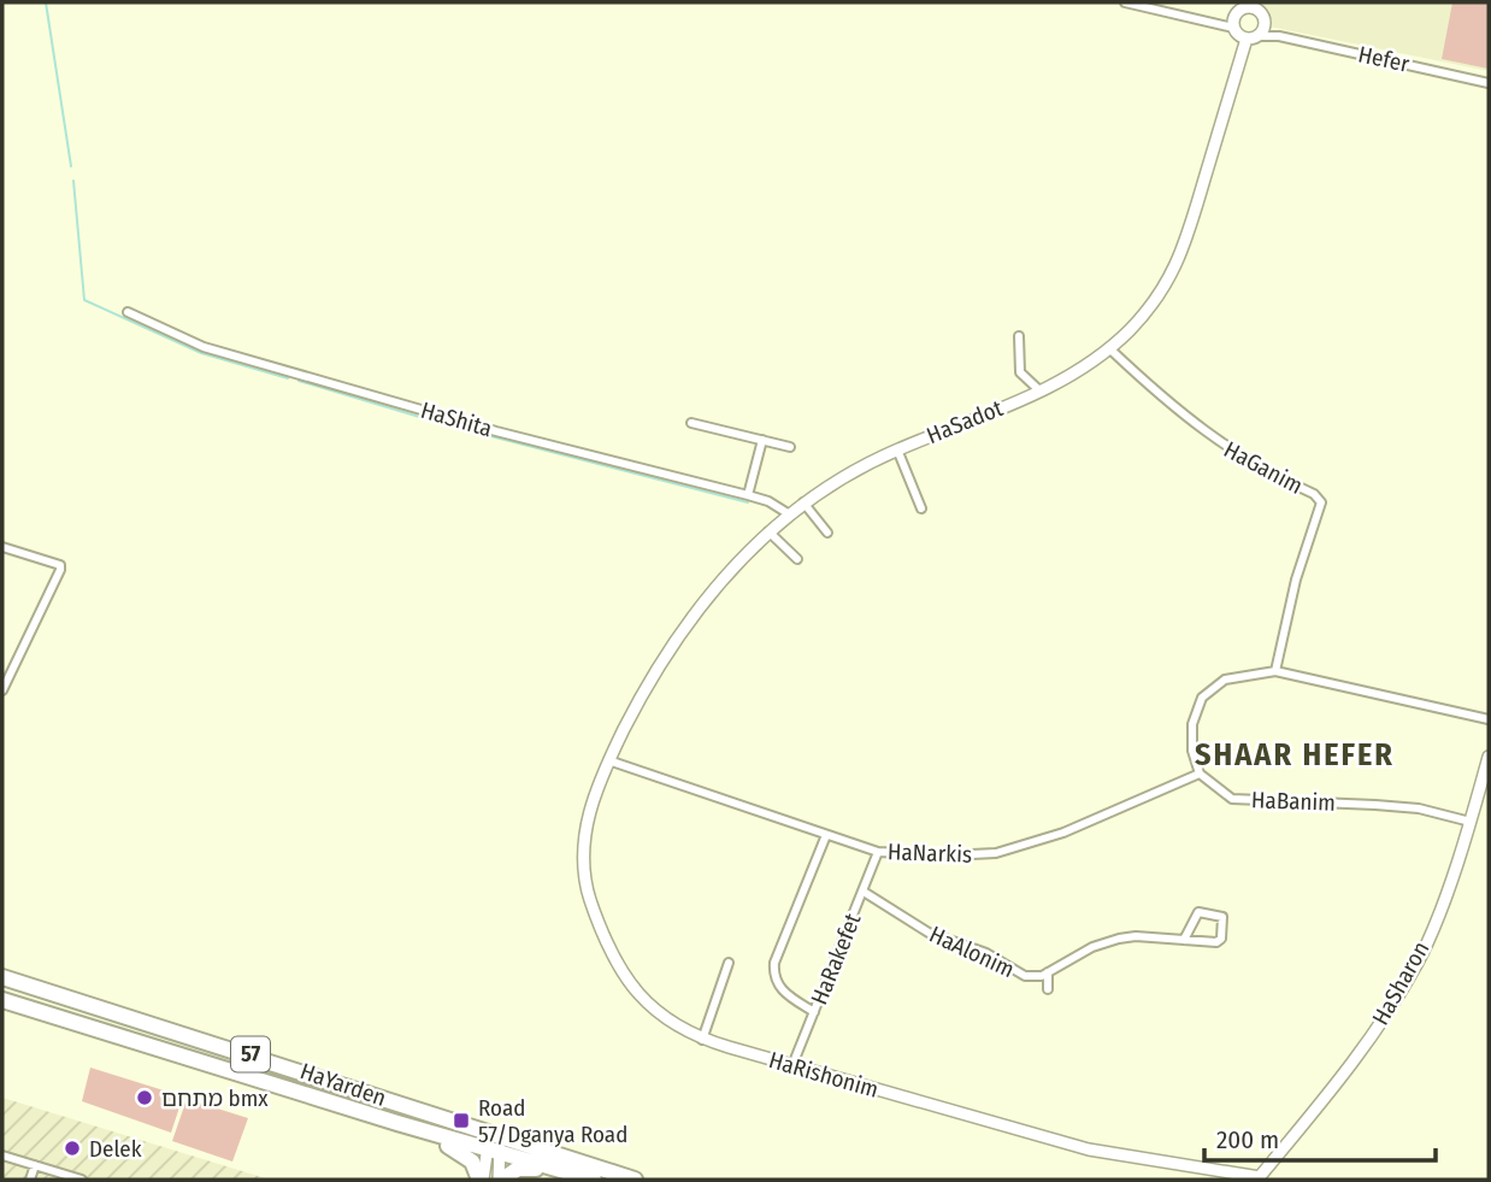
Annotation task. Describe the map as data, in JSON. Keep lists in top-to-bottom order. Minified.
{"streets":{"highway":["57","HaYarden"],"street":["Hefer","HaShita","HaSadot","HaGanim","HaBanim","HaNarkis","HaAlonim","HaRakefet","HaSharon","HaRishonim"]},"crossings":[["Hefer","HaSadot"],["HaShita","HaSadot"],["HaSadot","HaGanim"],["HaSadot","HaNarkis"],["HaSadot","HaRishonim"],["HaBanim","HaNarkis"],["HaBanim","HaSharon"],["HaNarkis","HaRakefet"],["HaNarkis","HaRishonim"],["HaAlonim","HaRakefet"],["HaRakefet","HaRishonim"],["HaSharon","HaRishonim"]],"districts":["SHAAR HEFER"],"places":{"other":["מתחם bmx","Delek"],"transit":["Road 57/Dganya Road"]},"scale_bar":"200 m"}
